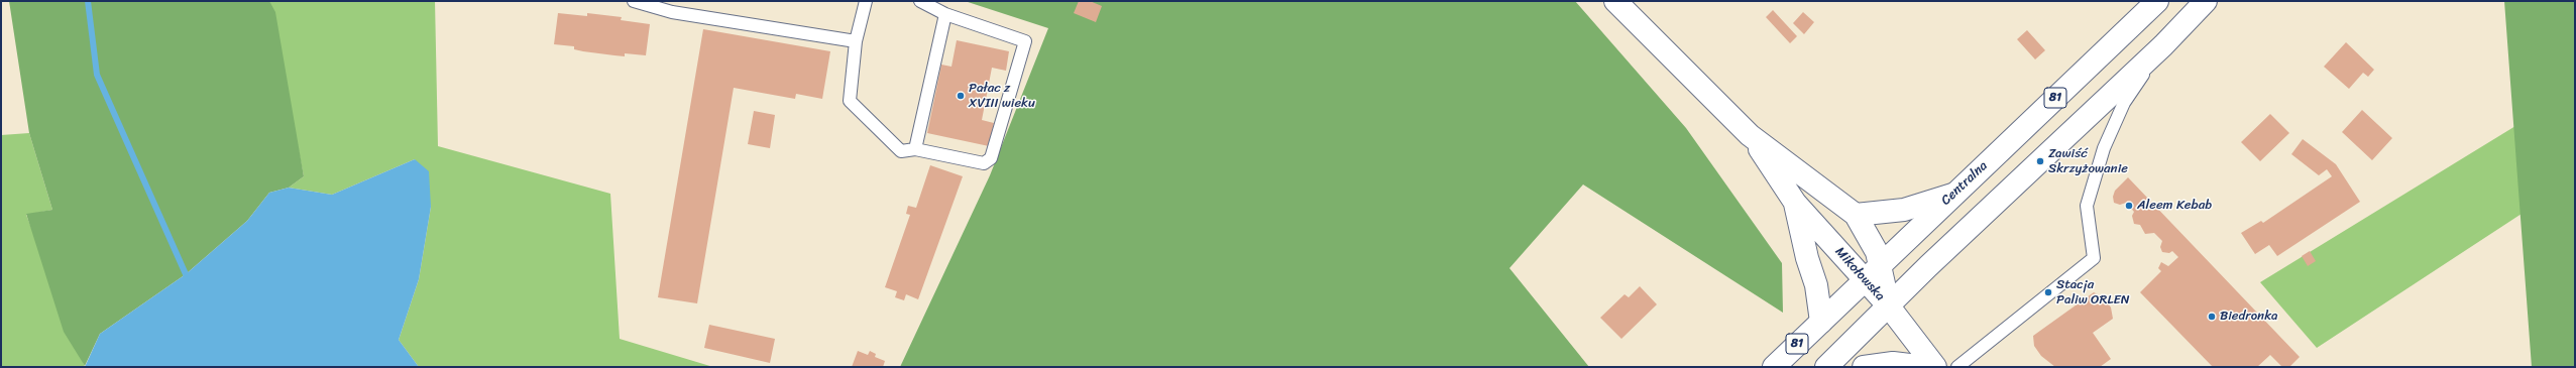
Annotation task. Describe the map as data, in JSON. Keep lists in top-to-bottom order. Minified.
{"streets":{"main road":["81","Centralna","Mikołowska"]},"crossings":[["Centralna","Mikołowska"]],"places":["Pałac z XVIII wieku","Zawiść Skrzyżowanie","Aleem Kebab","Stacja Paliw ORLEN","Biedronka"]}
